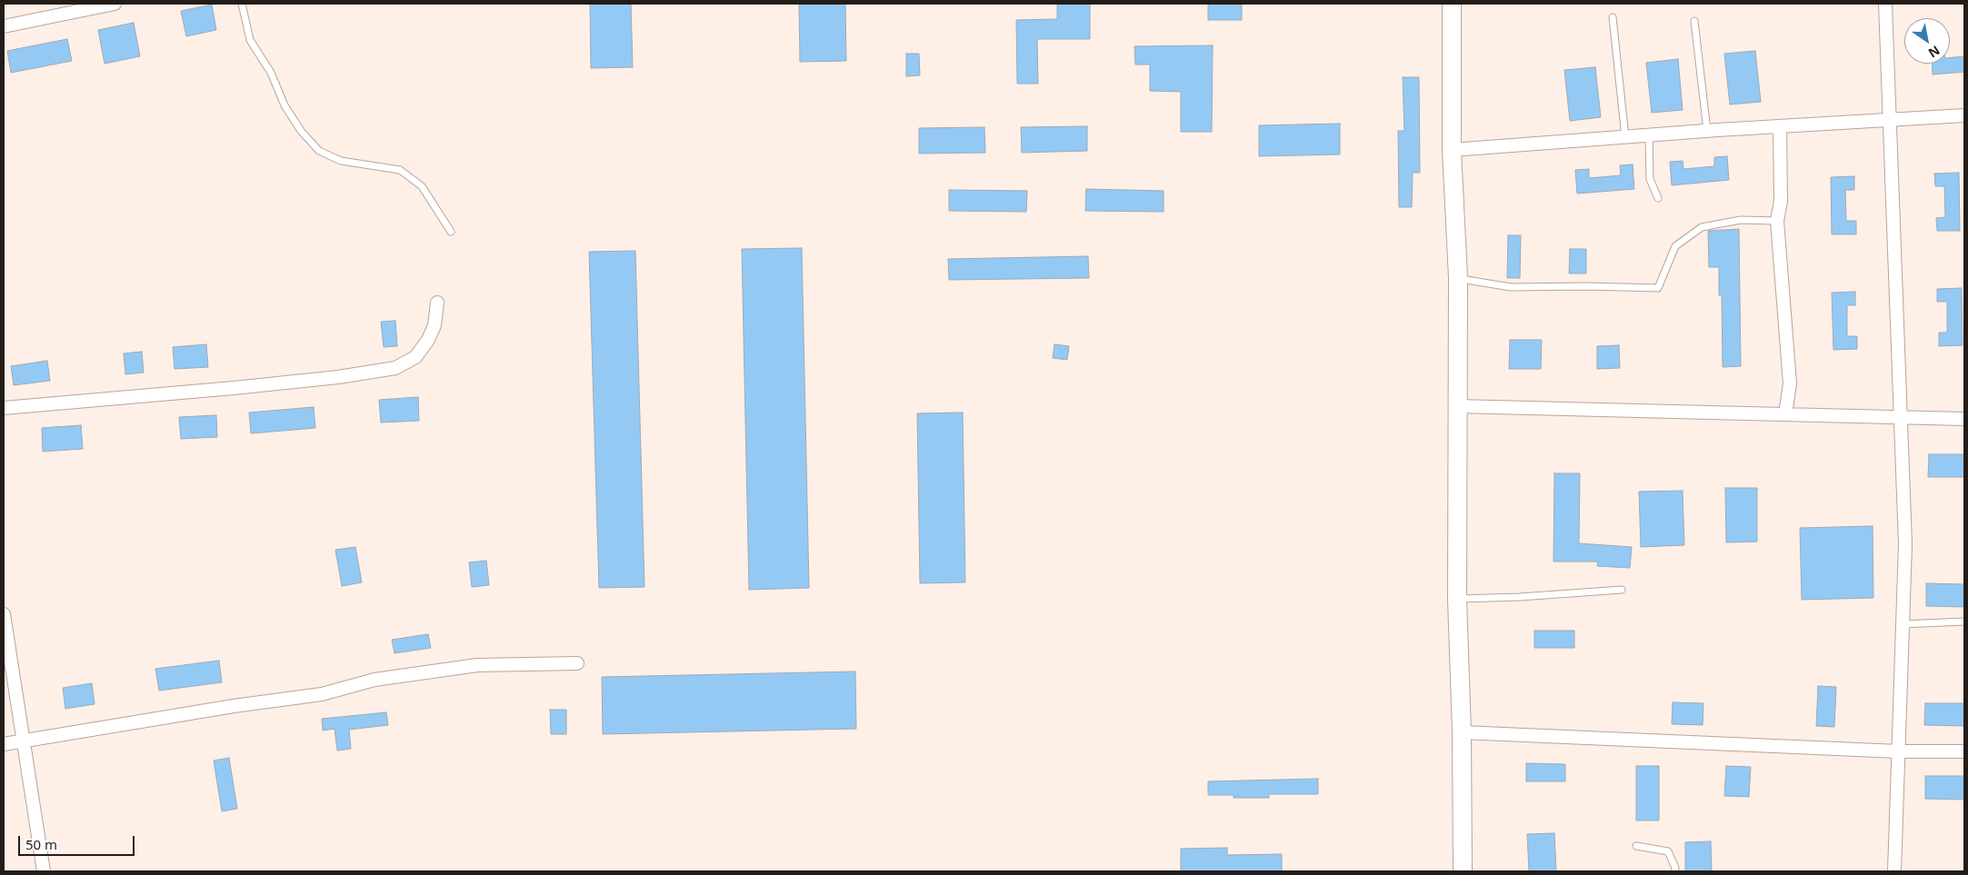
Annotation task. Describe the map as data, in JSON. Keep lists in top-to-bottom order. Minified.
{"scale_bar":"50 m","north":"bottom right"}
